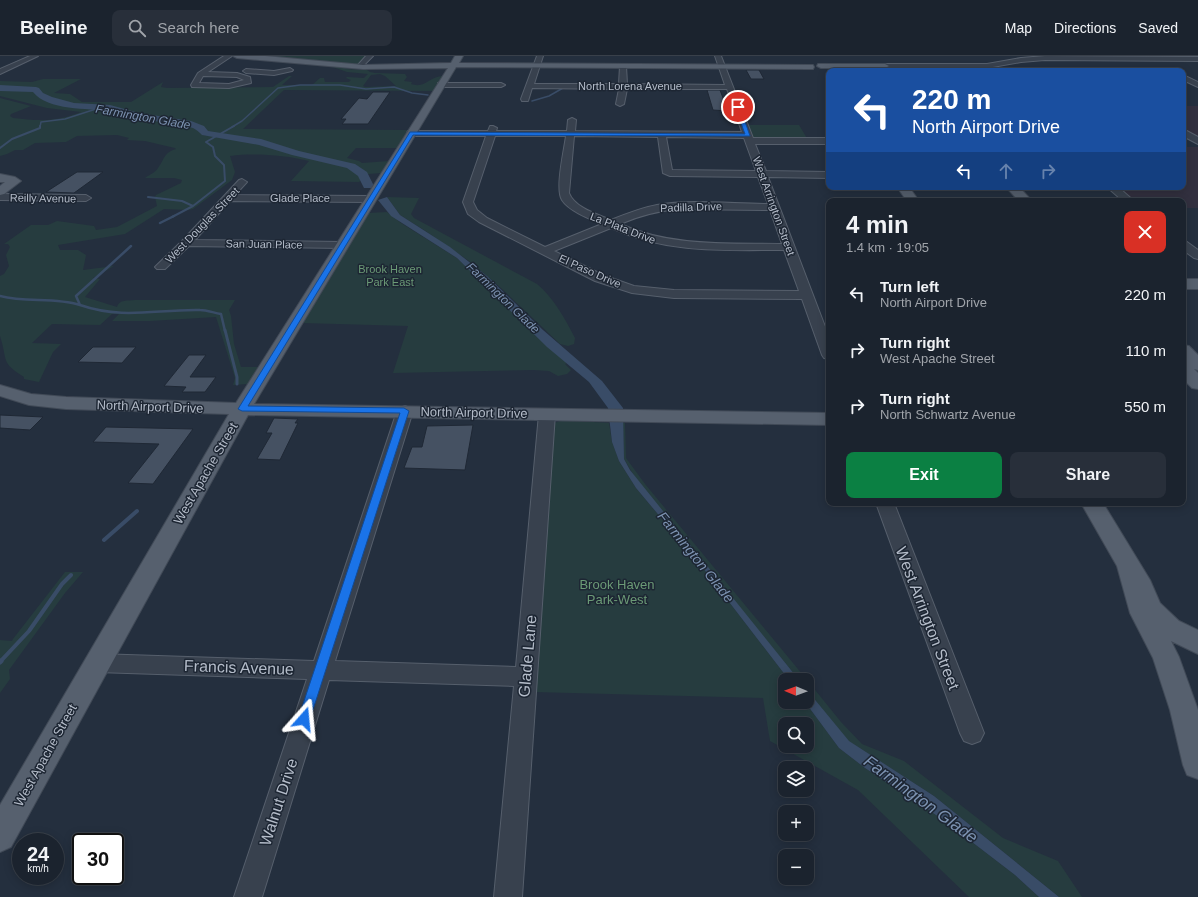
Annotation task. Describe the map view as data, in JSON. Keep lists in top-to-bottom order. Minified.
{"streets":{"main road":["North Airport Drive","West Apache Street"],"street":["North Lorena Avenue","Reilly Avenue","Glade Place","West Arrington Street","Padilla Drive","West Douglas Street","La Plata Drive","San Juan Place","El Paso Drive","Glade Lane","Francis Avenue","Walnut Drive"]},"crossings":[["North Lorena Avenue","West Arrington Street"],["Glade Place","West Douglas Street"],["Glade Place","West Apache Street"],["West Arrington Street","Padilla Drive"],["West Arrington Street","La Plata Drive"],["West Arrington Street","El Paso Drive"],["Padilla Drive","La Plata Drive"],["Padilla Drive","El Paso Drive"],["West Douglas Street","San Juan Place"],["San Juan Place","West Apache Street"],["North Airport Drive","West Apache Street"],["North Airport Drive","Glade Lane"],["North Airport Drive","Walnut Drive"],["West Apache Street","Francis Avenue"],["Glade Lane","Francis Avenue"],["Francis Avenue","Walnut Drive"]],"water":["Farmington Glade"],"parks":["Brook Haven Park East","Brook Haven Park-West"],"north":"left","page":{"header":"Beeline","search":"Search here","nav":["Map","Directions","Saved"],"turn":["220 m","North Airport Drive"],"heading":["4 min","1.4 km · 19:05"],"list":[{"name":"Turn left","note":"North Airport Drive","value":"220 m"},{"name":"Turn right","note":"West Apache Street","value":"110 m"},{"name":"Turn right","note":"North Schwartz Avenue","value":"550 m"}],"buttons":["Exit","Share"],"map_buttons":["+","−"],"speed":"24 km/h","limit":"30"}}
